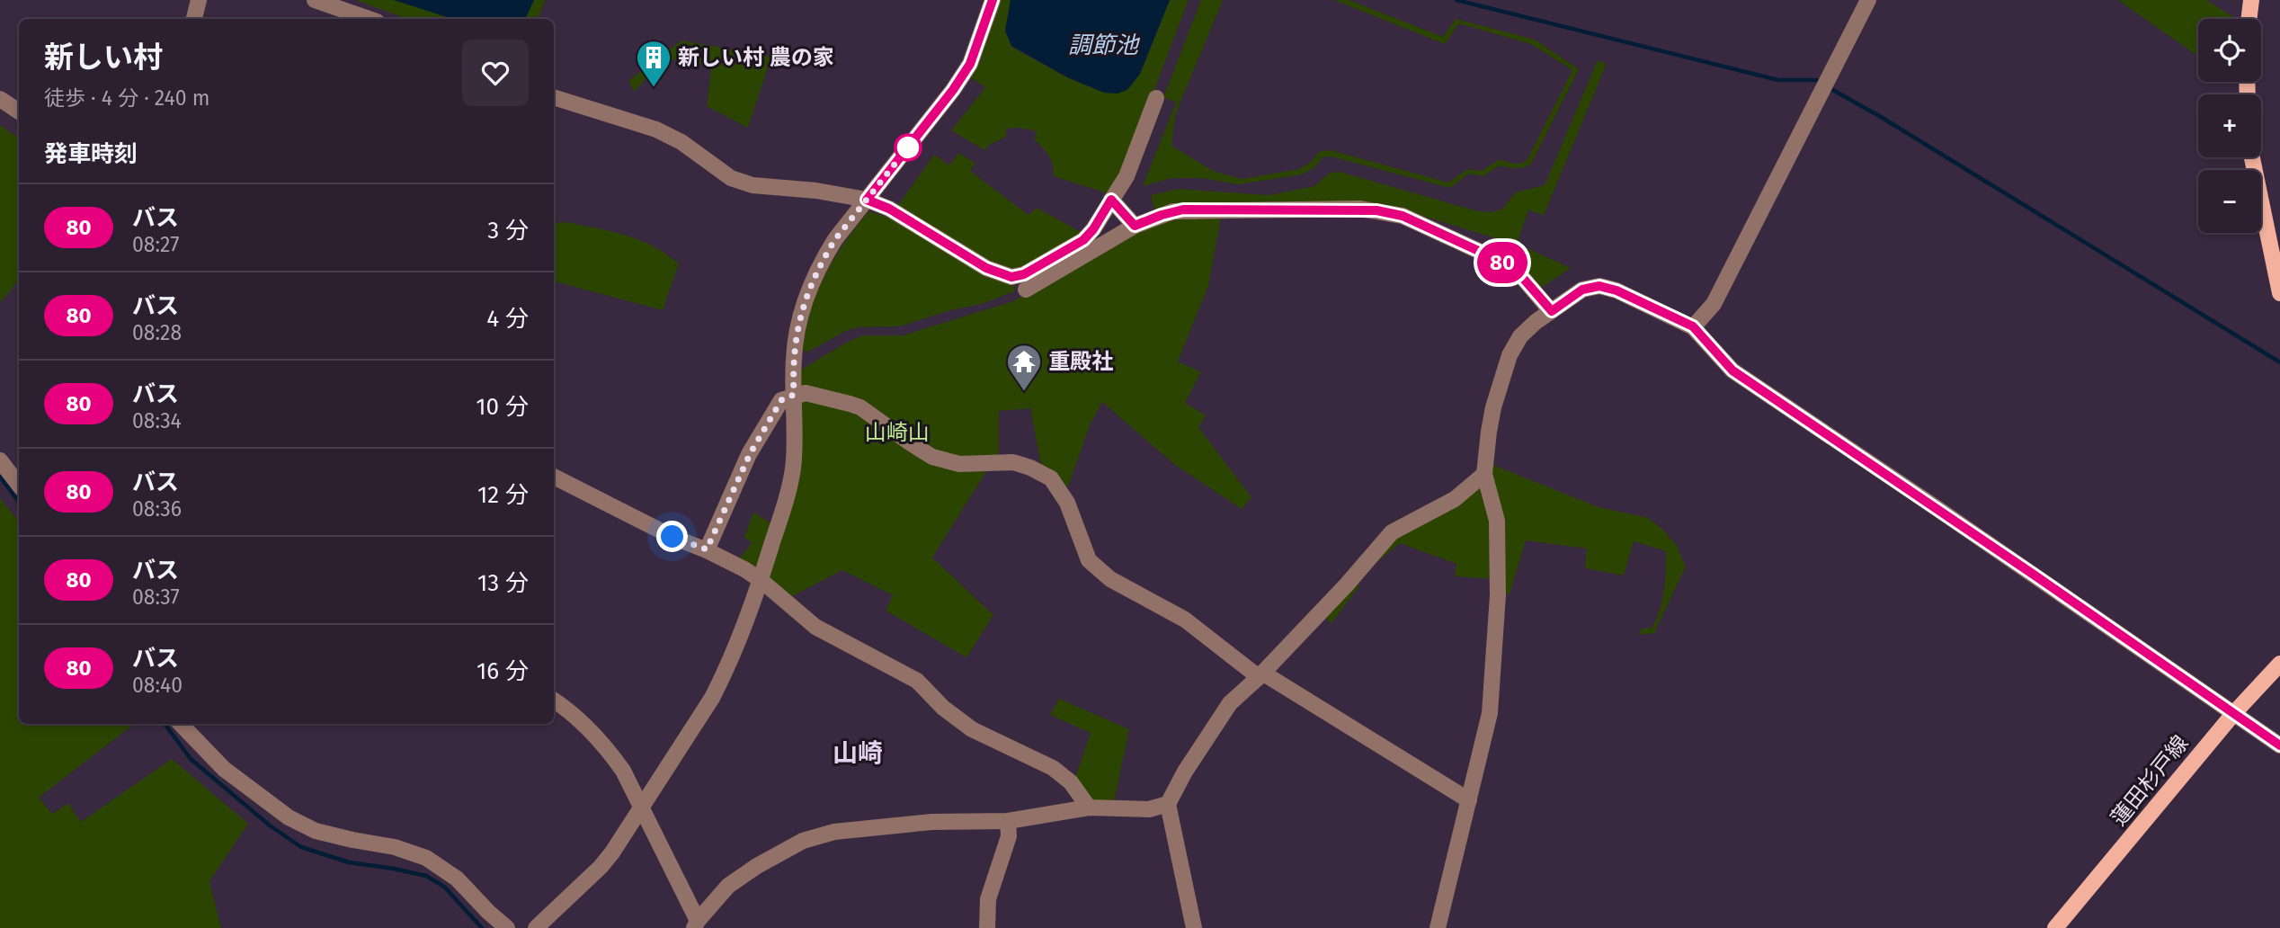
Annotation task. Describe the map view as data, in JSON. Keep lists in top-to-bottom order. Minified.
{"streets":{"main road":["蓮田杉戸線"]},"districts":["山崎"],"water":["調節池"],"parks":["山崎山"],"places":{"building":["新しい村 農の家"],"temple":["重殿社"]},"lines":["bus line 80"],"page":{"on_map":"80","map_buttons":["+","−"],"heading":[["新しい村","徒歩 · 4 分 · 240 m"],"発車時刻"],"list":[{"mark":"80","name":"バス","note":"08:27","value":"3 分"},{"mark":"80","name":"バス","note":"08:28","value":"4 分"},{"mark":"80","name":"バス","note":"08:34","value":"10 分"},{"mark":"80","name":"バス","note":"08:36","value":"12 分"},{"mark":"80","name":"バス","note":"08:37","value":"13 分"},{"mark":"80","name":"バス","note":"08:40","value":"16 分"}]}}
